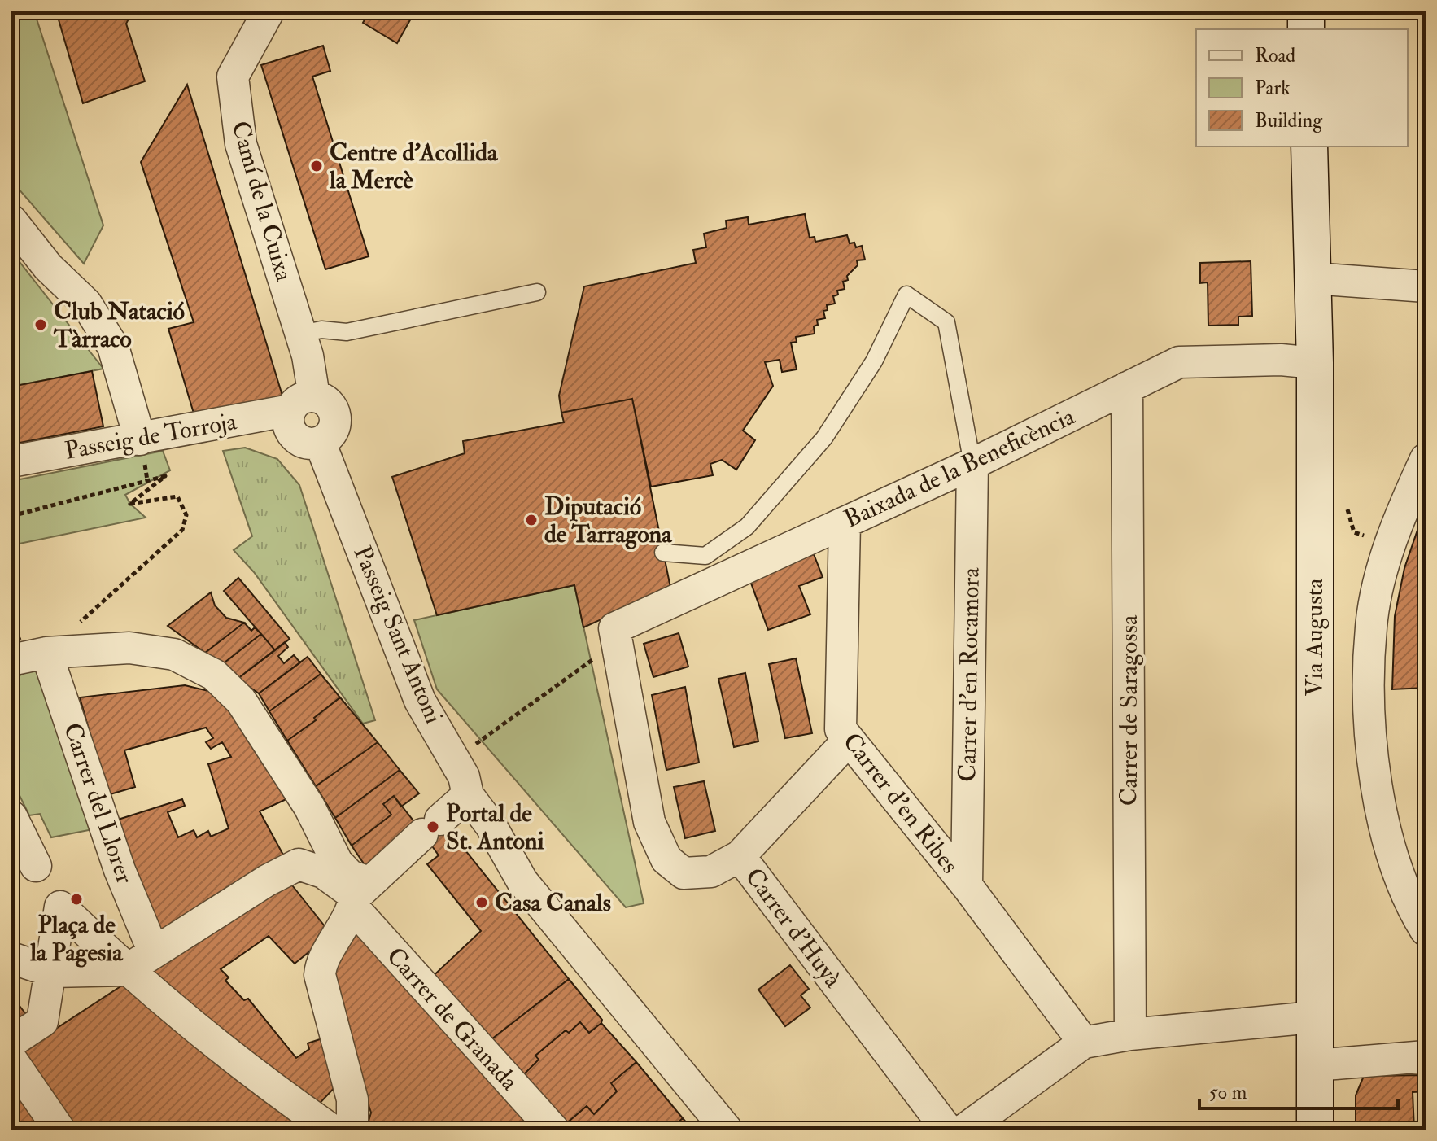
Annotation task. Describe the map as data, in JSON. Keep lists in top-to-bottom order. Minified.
{"streets":{"main road":["Via Augusta"],"street":["Camí de la Cuixa","Passeig de Torroja","Baixada de la Beneficència","Passeig Sant Antoni","Carrer d'en Rocamora","Carrer de Saragossa","Carrer del Llorer","Carrer d'en Ribes","Carrer d'Huyà","Carrer de Granada"]},"crossings":[["Camí de la Cuixa","Passeig de Torroja"],["Camí de la Cuixa","Passeig Sant Antoni"],["Baixada de la Beneficència","Via Augusta"],["Baixada de la Beneficència","Carrer d'en Rocamora"],["Baixada de la Beneficència","Carrer de Saragossa"],["Baixada de la Beneficència","Carrer d'en Ribes"],["Baixada de la Beneficència","Carrer d'Huyà"],["Carrer d'en Rocamora","Carrer d'en Ribes"]],"places":["Centre d'Acollida la Mercè","Club Natació Tàrraco","Diputació de Tarragona","Portal de St. Antoni","Plaça de la Pagesia","Casa Canals"],"legend":["Road","Park","Building"],"scale_bar":"50 m"}
